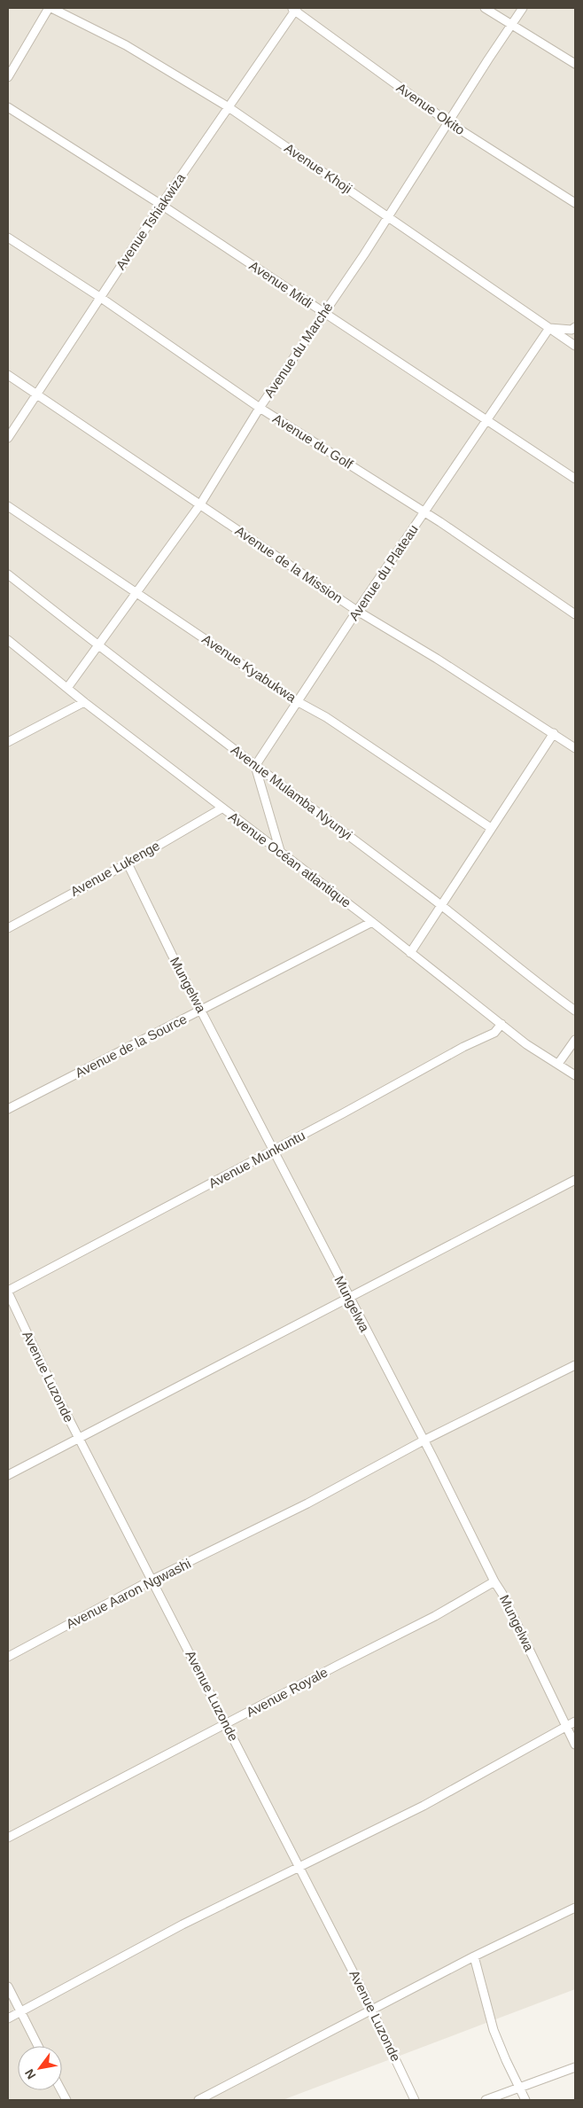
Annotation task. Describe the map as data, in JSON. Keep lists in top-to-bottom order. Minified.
{"streets":{"street":["Avenue Okito","Avenue Khoji","Avenue Tshiakwiza","Avenue Midi","Avenue du Marché","Avenue du Golf","Avenue de la Mission","Avenue du Plateau","Avenue Kyabukwa","Avenue Mulamba Nyunyi","Avenue Océan atlantique","Avenue Lukenge","Mungelwa","Avenue de la Source","Avenue Munkuntu","Avenue Luzonde","Avenue Aaron Ngwashi","Avenue Royale"]},"crossings":[["Avenue Okito","Avenue Tshiakwiza"],["Avenue Okito","Avenue du Marché"],["Avenue Khoji","Avenue Tshiakwiza"],["Avenue Khoji","Avenue du Marché"],["Avenue Khoji","Avenue du Plateau"],["Avenue Tshiakwiza","Avenue Midi"],["Avenue Tshiakwiza","Avenue du Golf"],["Avenue Tshiakwiza","Avenue de la Mission"],["Avenue Midi","Avenue du Marché"],["Avenue Midi","Avenue du Plateau"],["Avenue du Marché","Avenue du Golf"],["Avenue du Marché","Avenue de la Mission"],["Avenue du Marché","Avenue Kyabukwa"],["Avenue du Marché","Avenue Mulamba Nyunyi"],["Avenue du Marché","Avenue Océan atlantique"],["Avenue du Golf","Avenue du Plateau"],["Avenue de la Mission","Avenue du Plateau"],["Avenue du Plateau","Avenue Kyabukwa"],["Avenue du Plateau","Avenue Mulamba Nyunyi"],["Avenue Océan atlantique","Avenue Lukenge"],["Avenue Océan atlantique","Avenue de la Source"],["Avenue Océan atlantique","Avenue Munkuntu"],["Avenue Lukenge","Mungelwa"],["Mungelwa","Avenue de la Source"],["Mungelwa","Avenue Munkuntu"],["Mungelwa","Avenue Aaron Ngwashi"],["Mungelwa","Avenue Royale"],["Avenue Munkuntu","Avenue Luzonde"],["Avenue Luzonde","Avenue Aaron Ngwashi"],["Avenue Luzonde","Avenue Royale"]],"north":"bottom left"}
